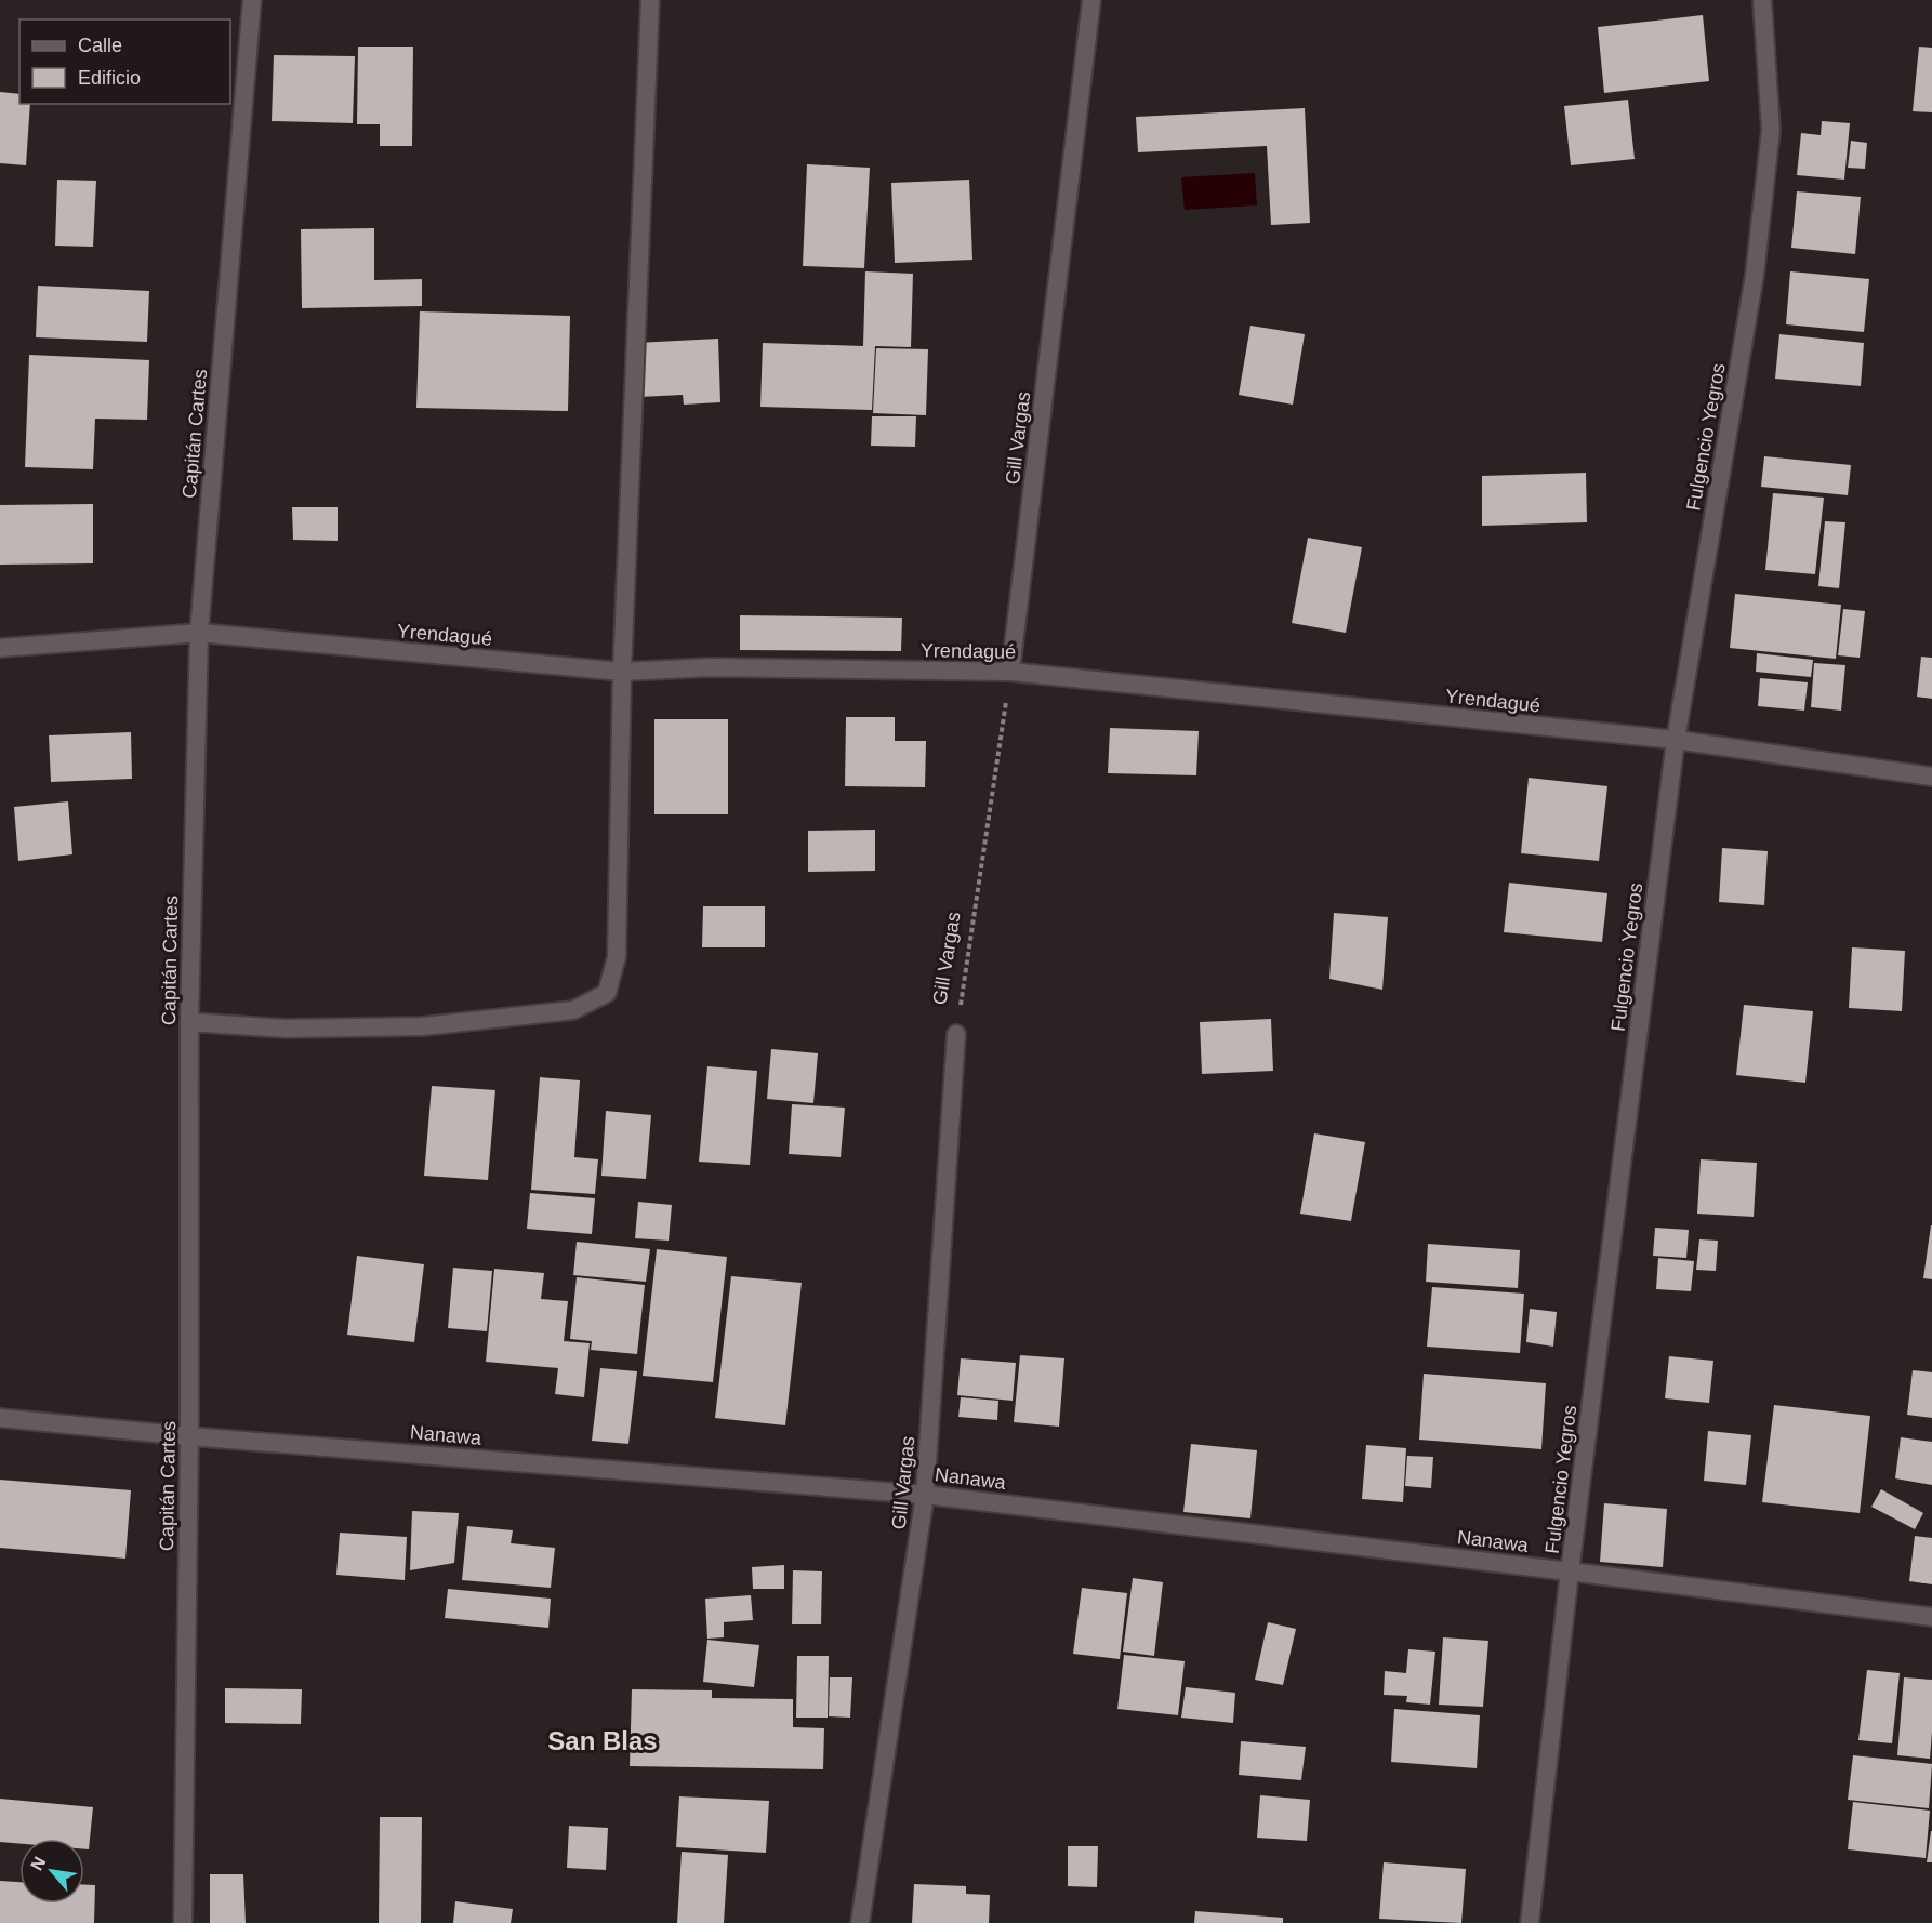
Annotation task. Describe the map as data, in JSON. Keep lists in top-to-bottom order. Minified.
{"streets":{"street":["Capitán Cartes","Fulgencio Yegros","Gill Vargas","Yrendagué","Nanawa"]},"crossings":[["Capitán Cartes","Yrendagué"],["Capitán Cartes","Nanawa"],["Fulgencio Yegros","Yrendagué"],["Fulgencio Yegros","Nanawa"],["Gill Vargas","Yrendagué"],["Gill Vargas","Nanawa"]],"districts":["San Blas"],"legend":["Calle","Edificio"],"north":"top left"}
